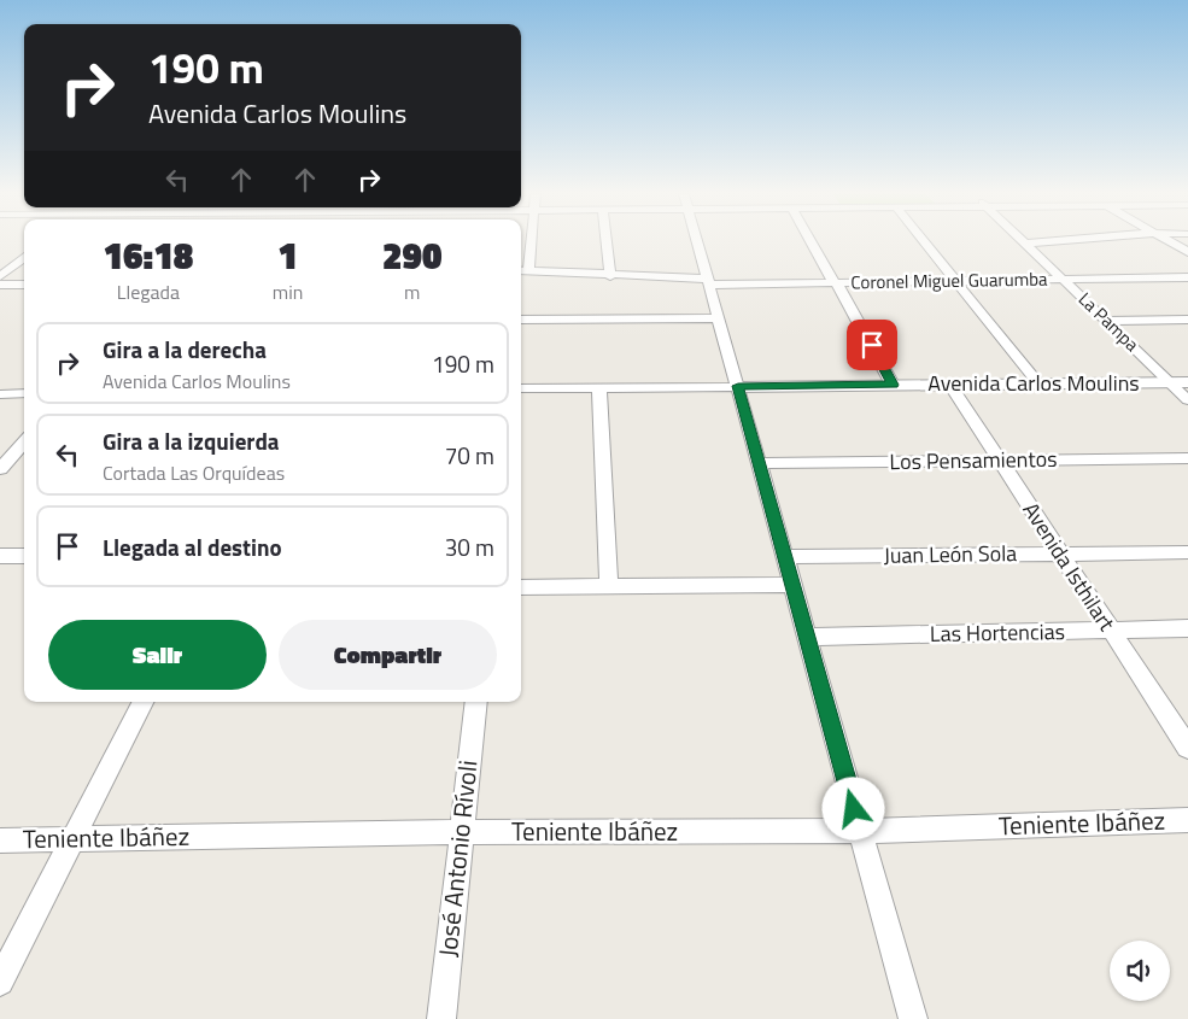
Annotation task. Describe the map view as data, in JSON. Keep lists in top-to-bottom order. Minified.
{"streets":{"street":["Coronel Miguel Guarumba","La Pampa","Avenida Carlos Moulins","Los Pensamientos","Juan León Sola","Avenida Isthilart","Las Hortencias","Teniente Ibáñez","José Antonio Rívoli"]},"crossings":[["Coronel Miguel Guarumba","La Pampa"],["La Pampa","Avenida Carlos Moulins"],["Avenida Carlos Moulins","Avenida Isthilart"],["Los Pensamientos","Avenida Isthilart"],["Juan León Sola","Avenida Isthilart"],["Avenida Isthilart","Las Hortencias"],["Teniente Ibáñez","José Antonio Rívoli"]],"page":{"turn":["190 m","Avenida Carlos Moulins"],"eta":["16:18","Llegada","1","min","290","m"],"list":[{"name":"Gira a la derecha","note":"Avenida Carlos Moulins","value":"190 m"},{"name":"Gira a la izquierda","note":"Cortada Las Orquídeas","value":"70 m"},{"name":"Llegada al destino","value":"30 m"}],"buttons":["Salir","Compartir"]}}
